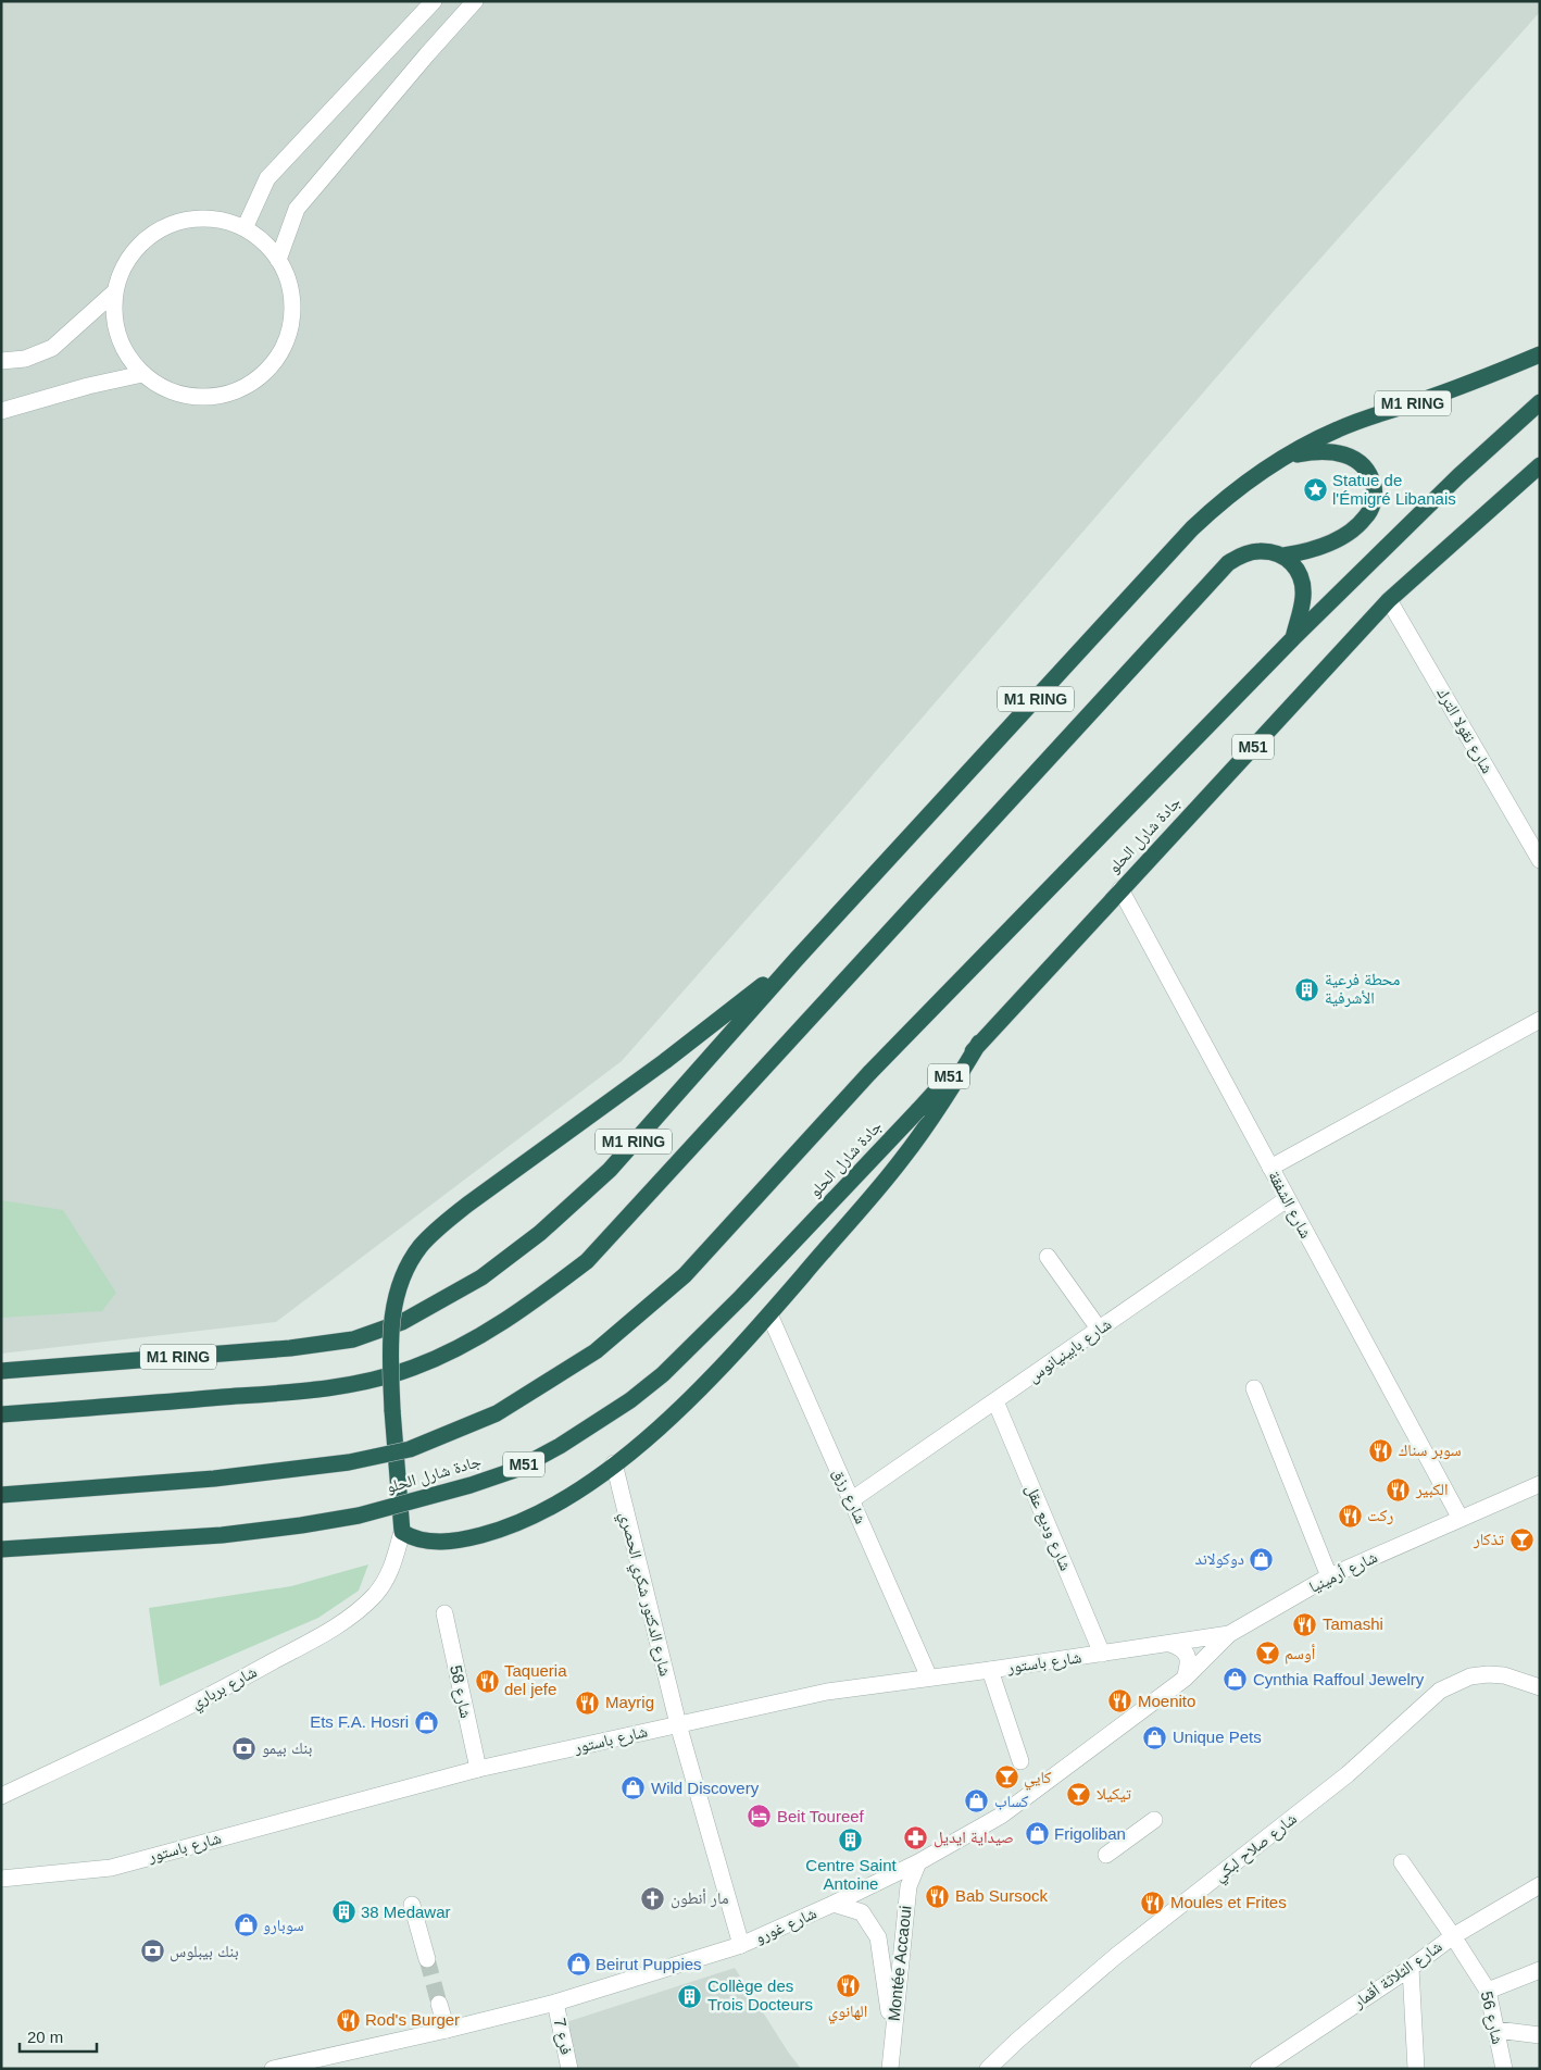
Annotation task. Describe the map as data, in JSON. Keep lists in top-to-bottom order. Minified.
{"streets":{"highway":["M1 RING","M51","جادة شارل الحلو"],"street":["شارع نقولا الترك","شارع الشفقة","شارع بابينيانوس","شارع رزق","شارع وديع عقل","شارع أرمينيا","شارع الدكتور شكري الحصري","شارع باستور","شارع برباري","شارع 58","شارع صلاح لبكي","شارع غورو","Montée Accaoui","شارع الثلاثة أقمار","شارع 56","فرع 7"]},"crossings":[["شارع نقولا الترك","جادة شارل الحلو"],["جادة شارل الحلو","شارع الشفقة"],["شارع الشفقة","شارع بابينيانوس"],["شارع الشفقة","شارع أرمينيا"],["شارع بابينيانوس","شارع رزق"],["شارع بابينيانوس","شارع وديع عقل"],["شارع رزق","شارع باستور"],["شارع وديع عقل","شارع باستور"],["شارع أرمينيا","شارع باستور"],["شارع أرمينيا","شارع غورو"],["شارع الدكتور شكري الحصري","شارع باستور"],["شارع الدكتور شكري الحصري","شارع غورو"],["شارع باستور","شارع 58"],["شارع باستور","شارع غورو"],["شارع غورو","Montée Accaoui"],["شارع غورو","فرع 7"],["شارع الثلاثة أقمار","شارع 56"]],"places":{"place":["Statue de l'Émigré Libanais"],"building":["محطة فرعية الأشرفية","Centre Saint Antoine","38 Medawar","Collège des Trois Docteurs"],"restaurant":["سوبر سناك","الكبير","ركت","Tamashi","Taqueria del jefe","Moenito","Mayrig","Bab Sursock","Moules et Frites","الهانوي","Rod's Burger"],"bar":["تذكار","أوسم","كايي","تيكيلا"],"shop":["دوكولاند","Cynthia Raffoul Jewelry","Ets F.A. Hosri","Unique Pets","Wild Discovery","كساب","Frigoliban","سوبارو","Beirut Puppies"],"bank":["بنك بيمو","بنك بيبلوس"],"hotel":["Beit Toureef"],"pharmacy":["صيداية ايديل"],"church":["مار أنطون"]},"scale_bar":"20 m"}
